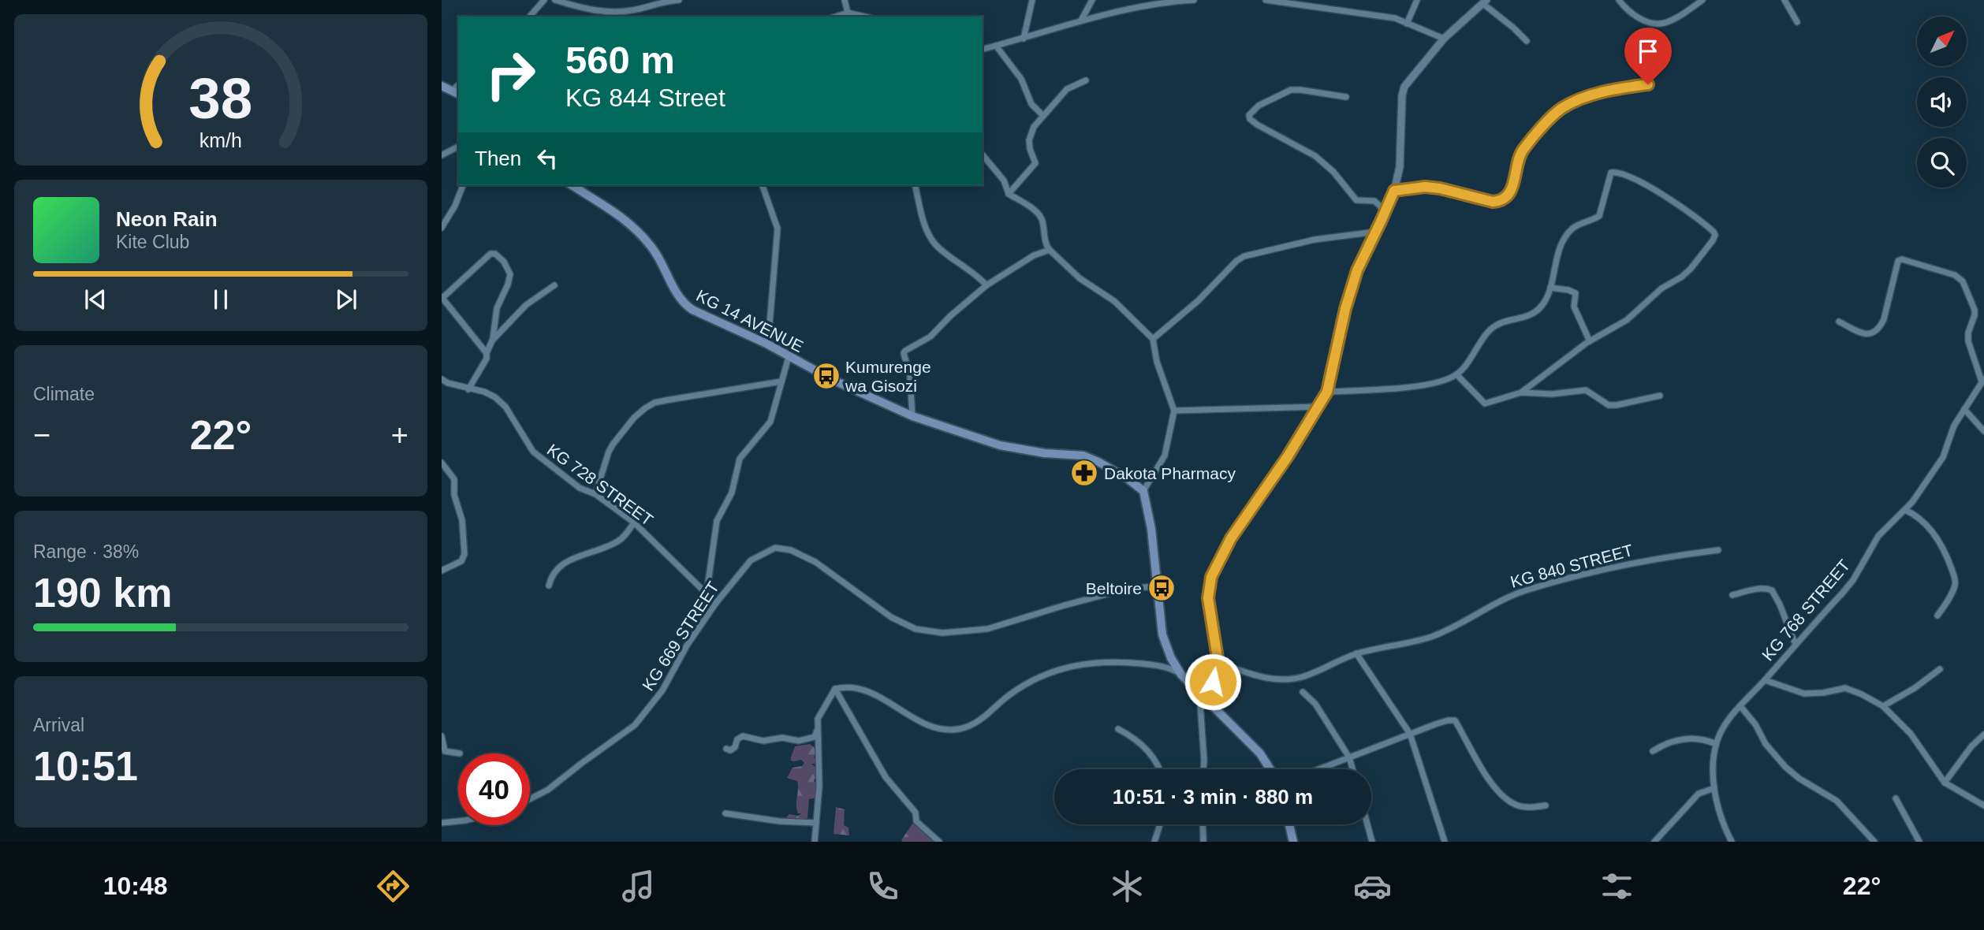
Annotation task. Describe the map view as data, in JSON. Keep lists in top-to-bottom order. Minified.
{"streets":{"main road":["KG 14 AVENUE"],"street":["KG 728 STREET","KG 840 STREET","KG 768 STREET","KG 669 STREET"]},"crossings":[["KG 728 STREET","KG 669 STREET"]],"places":{"bus stop":["Kumurenge wa Gisozi","Beltoire"],"pharmacy":["Dakota Pharmacy"]},"north":"top right","page":{"turn":["560 m","KG 844 Street"],"then":"Then","song":["Neon Rain","Kite Club"],"tile":["Climate",["Range · 38%","190 km"],["Arrival","10:51"]],"heat":["−","22°","+"],"limit":"40","trip":"10:51 · 3 min · 880 m","tabs":["10:48","22°"],"gauge":["38","km/h"]}}
